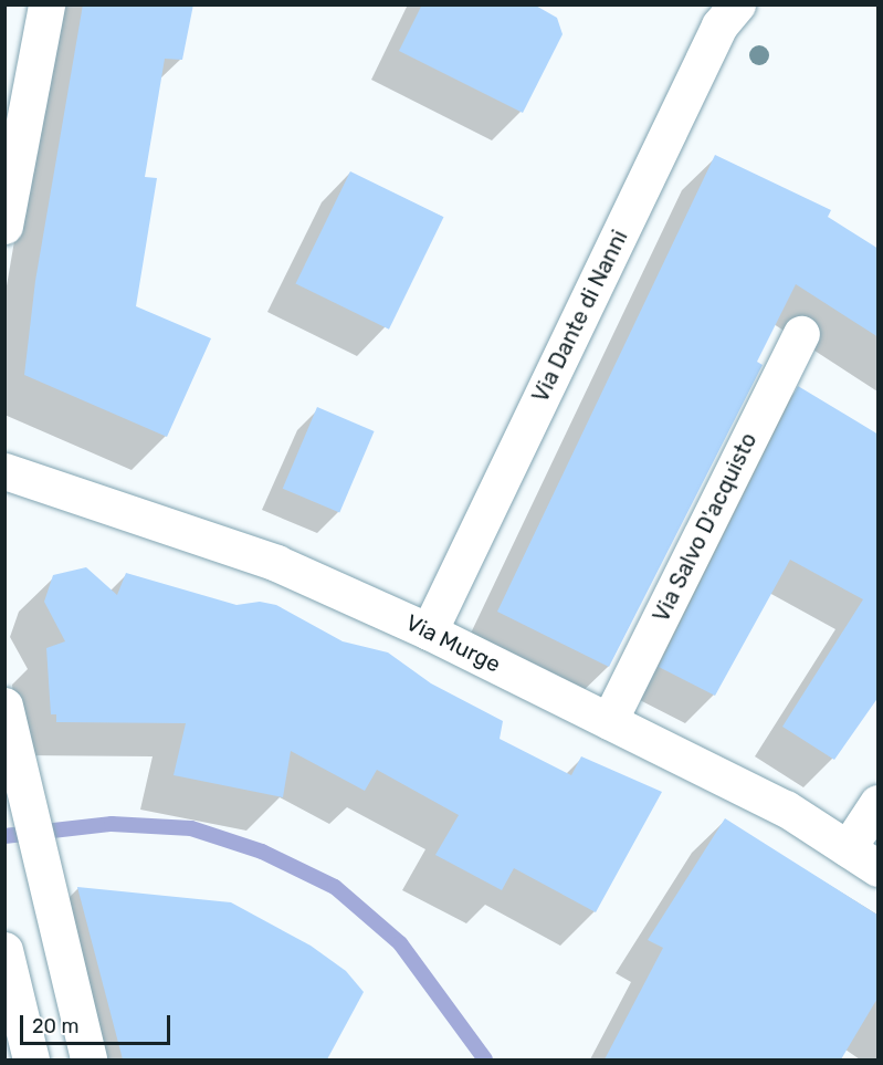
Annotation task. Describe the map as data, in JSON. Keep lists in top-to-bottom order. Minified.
{"streets":{"street":["Via Dante di Nanni","Via Salvo D'acquisto","Via Murge"]},"crossings":[["Via Dante di Nanni","Via Murge"],["Via Salvo D'acquisto","Via Murge"]],"scale_bar":"20 m"}
